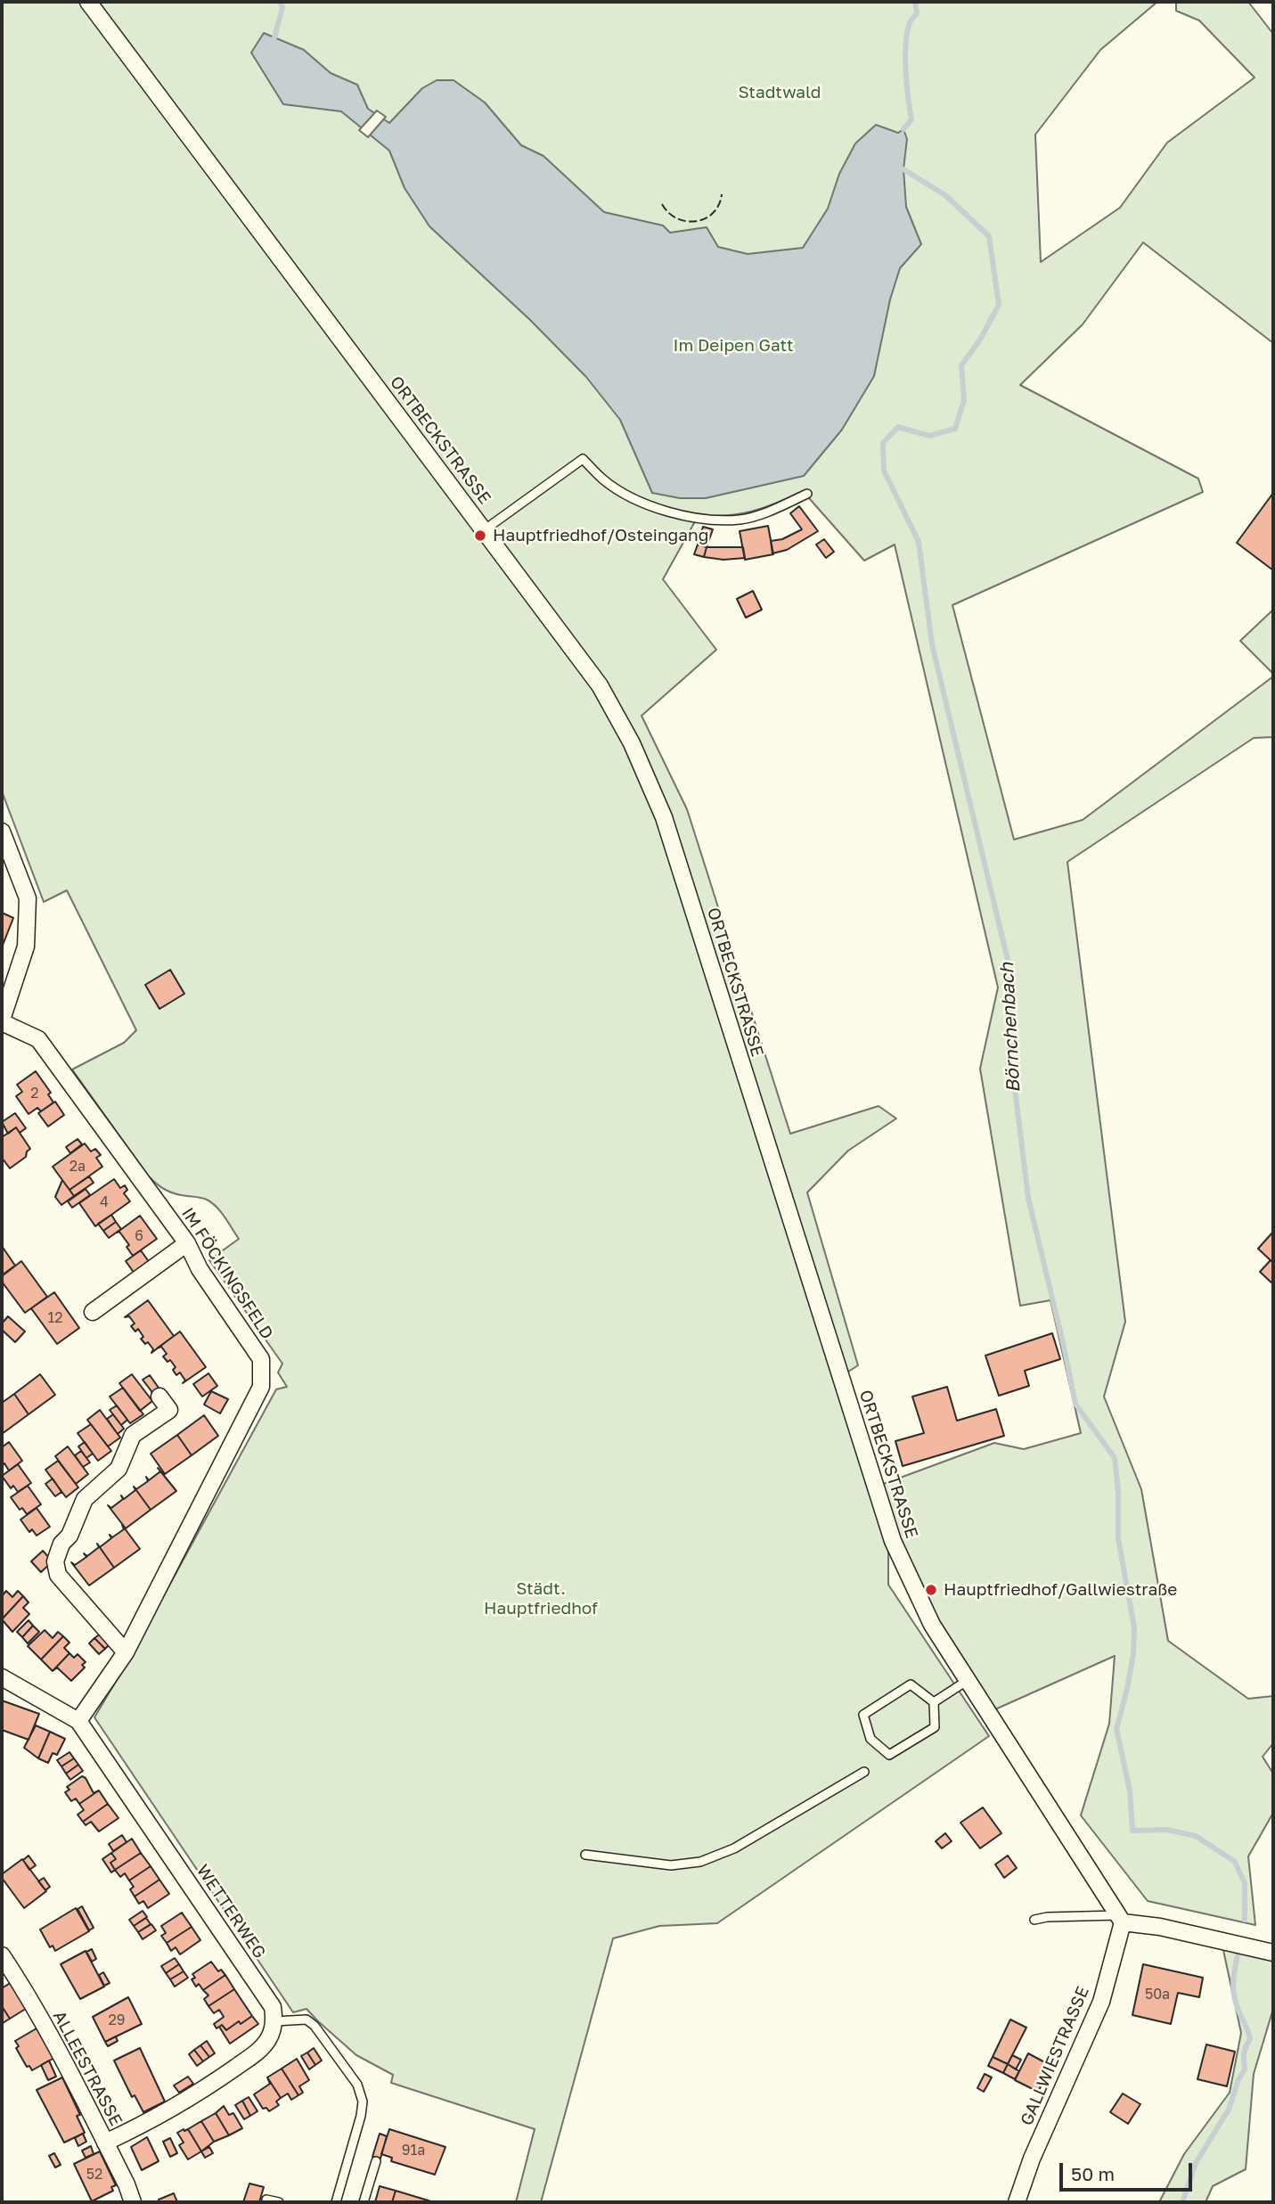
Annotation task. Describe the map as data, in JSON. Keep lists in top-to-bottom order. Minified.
{"streets":{"street":["ORTBECKSTRASSE","IM FÖCKINGSFELD","WETTERWEG","GALLWIESTRASSE","ALLEESTRASSE"]},"crossings":[["ORTBECKSTRASSE","GALLWIESTRASSE"],["IM FÖCKINGSFELD","WETTERWEG"]],"water":["Börnchenbach"],"parks":["Stadtwald","Im Deipen Gatt","Städt. Hauptfriedhof"],"places":["Hauptfriedhof/Osteingang","Hauptfriedhof/Gallwiestraße"],"house_numbers":["2","2a","4","6","12","50a","29","91a","52"],"scale_bar":"50 m"}
